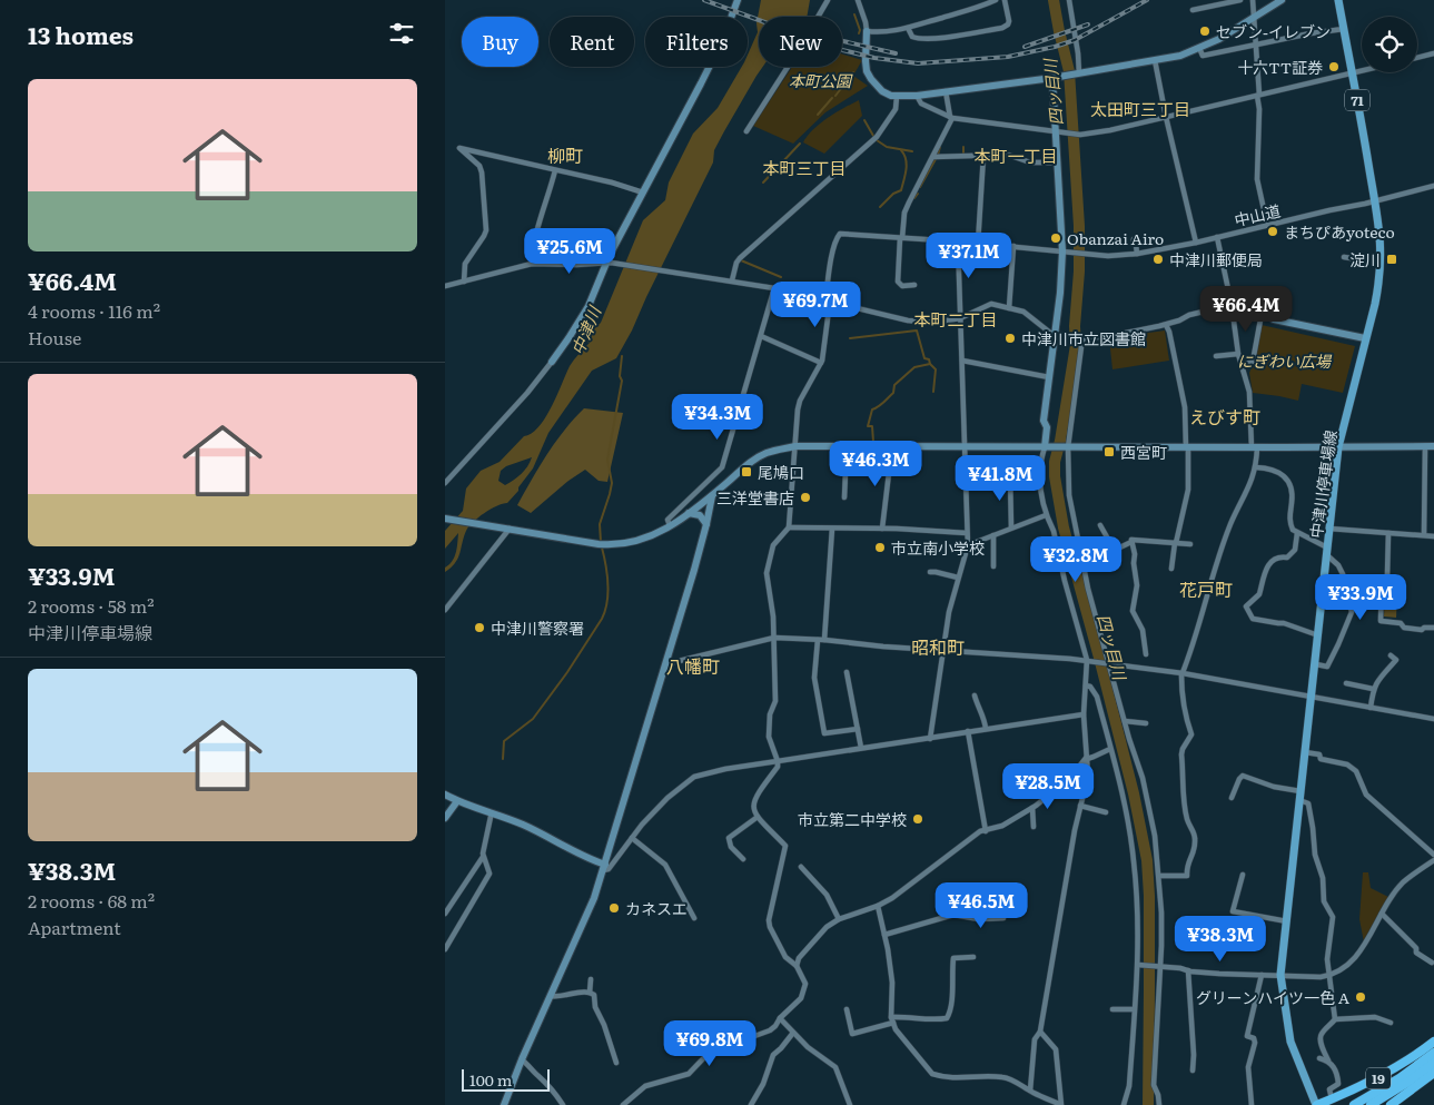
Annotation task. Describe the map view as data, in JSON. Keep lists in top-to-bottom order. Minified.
{"streets":{"highway":["19"],"main road":["71","中津川停車場線"],"street":["中山道"]},"crossings":[["中山道","中津川停車場線"],["中津川停車場線","19"]],"districts":["太田町三丁目","柳町","本町一丁目","本町三丁目","本町二丁目","えびす町","花戸町","昭和町","八幡町"],"water":["四ッ目川","中津川"],"parks":["本町公園","にぎわい広場"],"places":{"other":["セブン-イレブン","十六TT証券","まちぴあyoteco","Obanzai Airo","中津川郵便局","中津川市立図書館","三洋堂書店","市立南小学校","中津川警察署","市立第二中学校","カネスエ","グリーンハイツ一色 A"],"transit":["淀川","西宮町","尾鳩口"]},"scale_bar":"100 m","page":{"heading":"13 homes","chip":["Buy","Rent","Filters","New"],"list":[{"name":"¥66.4M","note":"4 rooms · 116 m² · House"},{"name":"¥33.9M","note":"2 rooms · 58 m² · 中津川停車場線"},{"name":"¥38.3M","note":"2 rooms · 68 m² · Apartment"}],"price":["¥25.6M","¥37.1M","¥69.7M","¥66.4M","¥34.3M","¥46.3M","¥41.8M","¥32.8M","¥33.9M","¥28.5M","¥46.5M","¥38.3M","¥69.8M"],"scale":"100 m"}}
